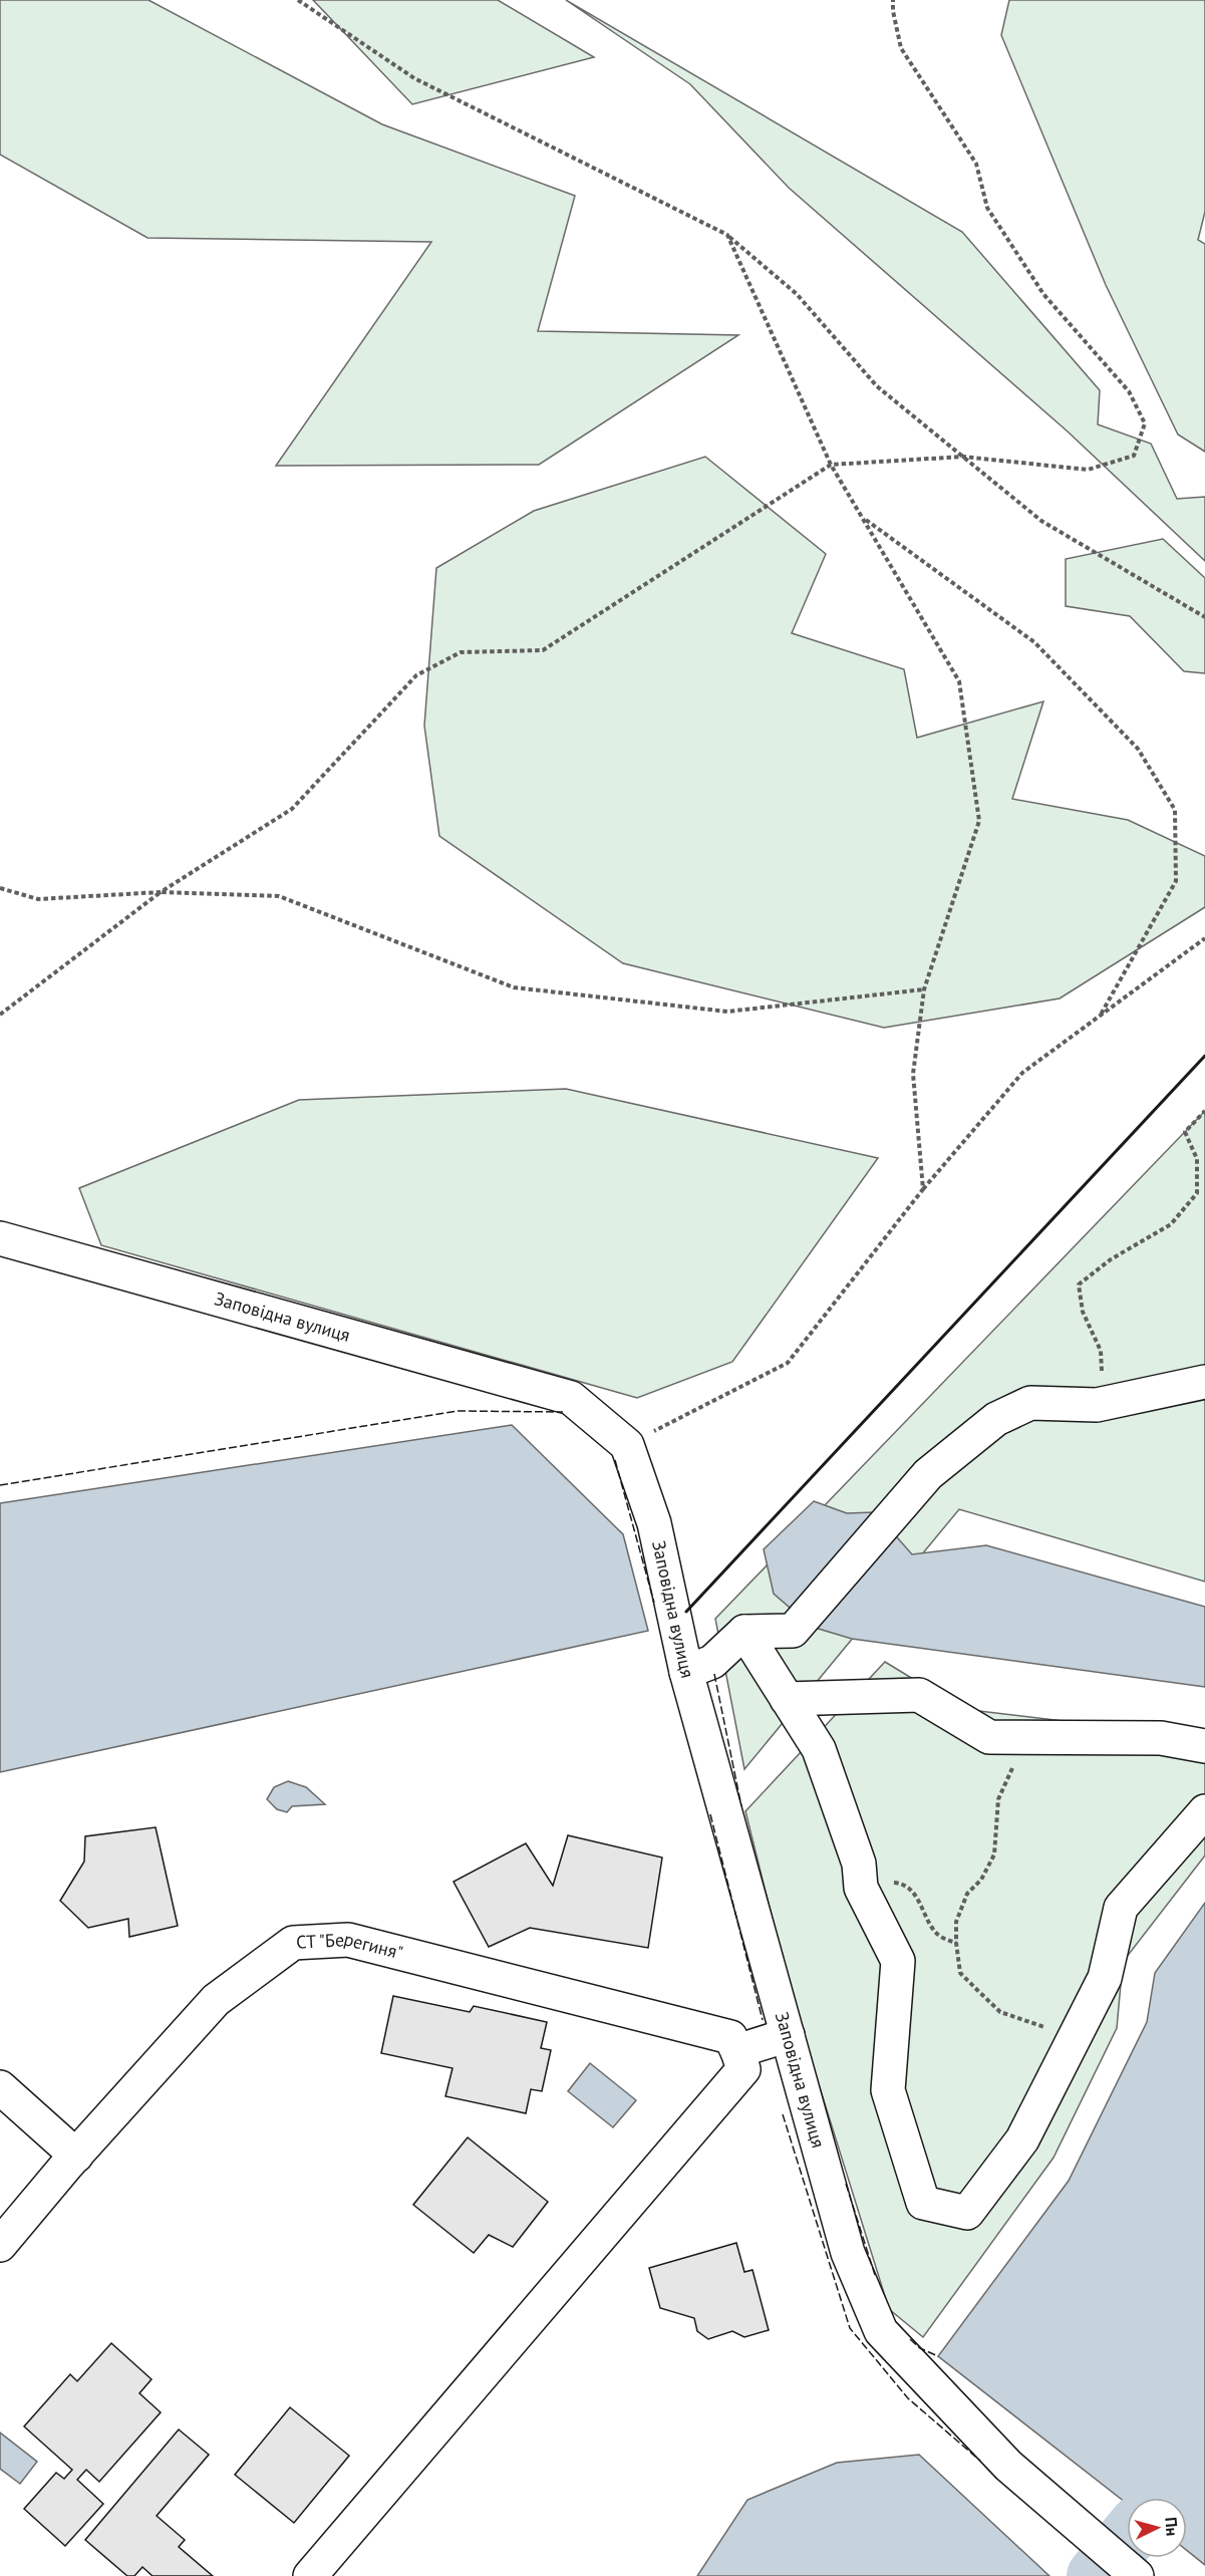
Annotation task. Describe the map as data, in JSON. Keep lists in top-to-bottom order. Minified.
{"streets":{"street":["Заповідна вулиця","СТ \"Берегиня\""]},"north":"right"}
